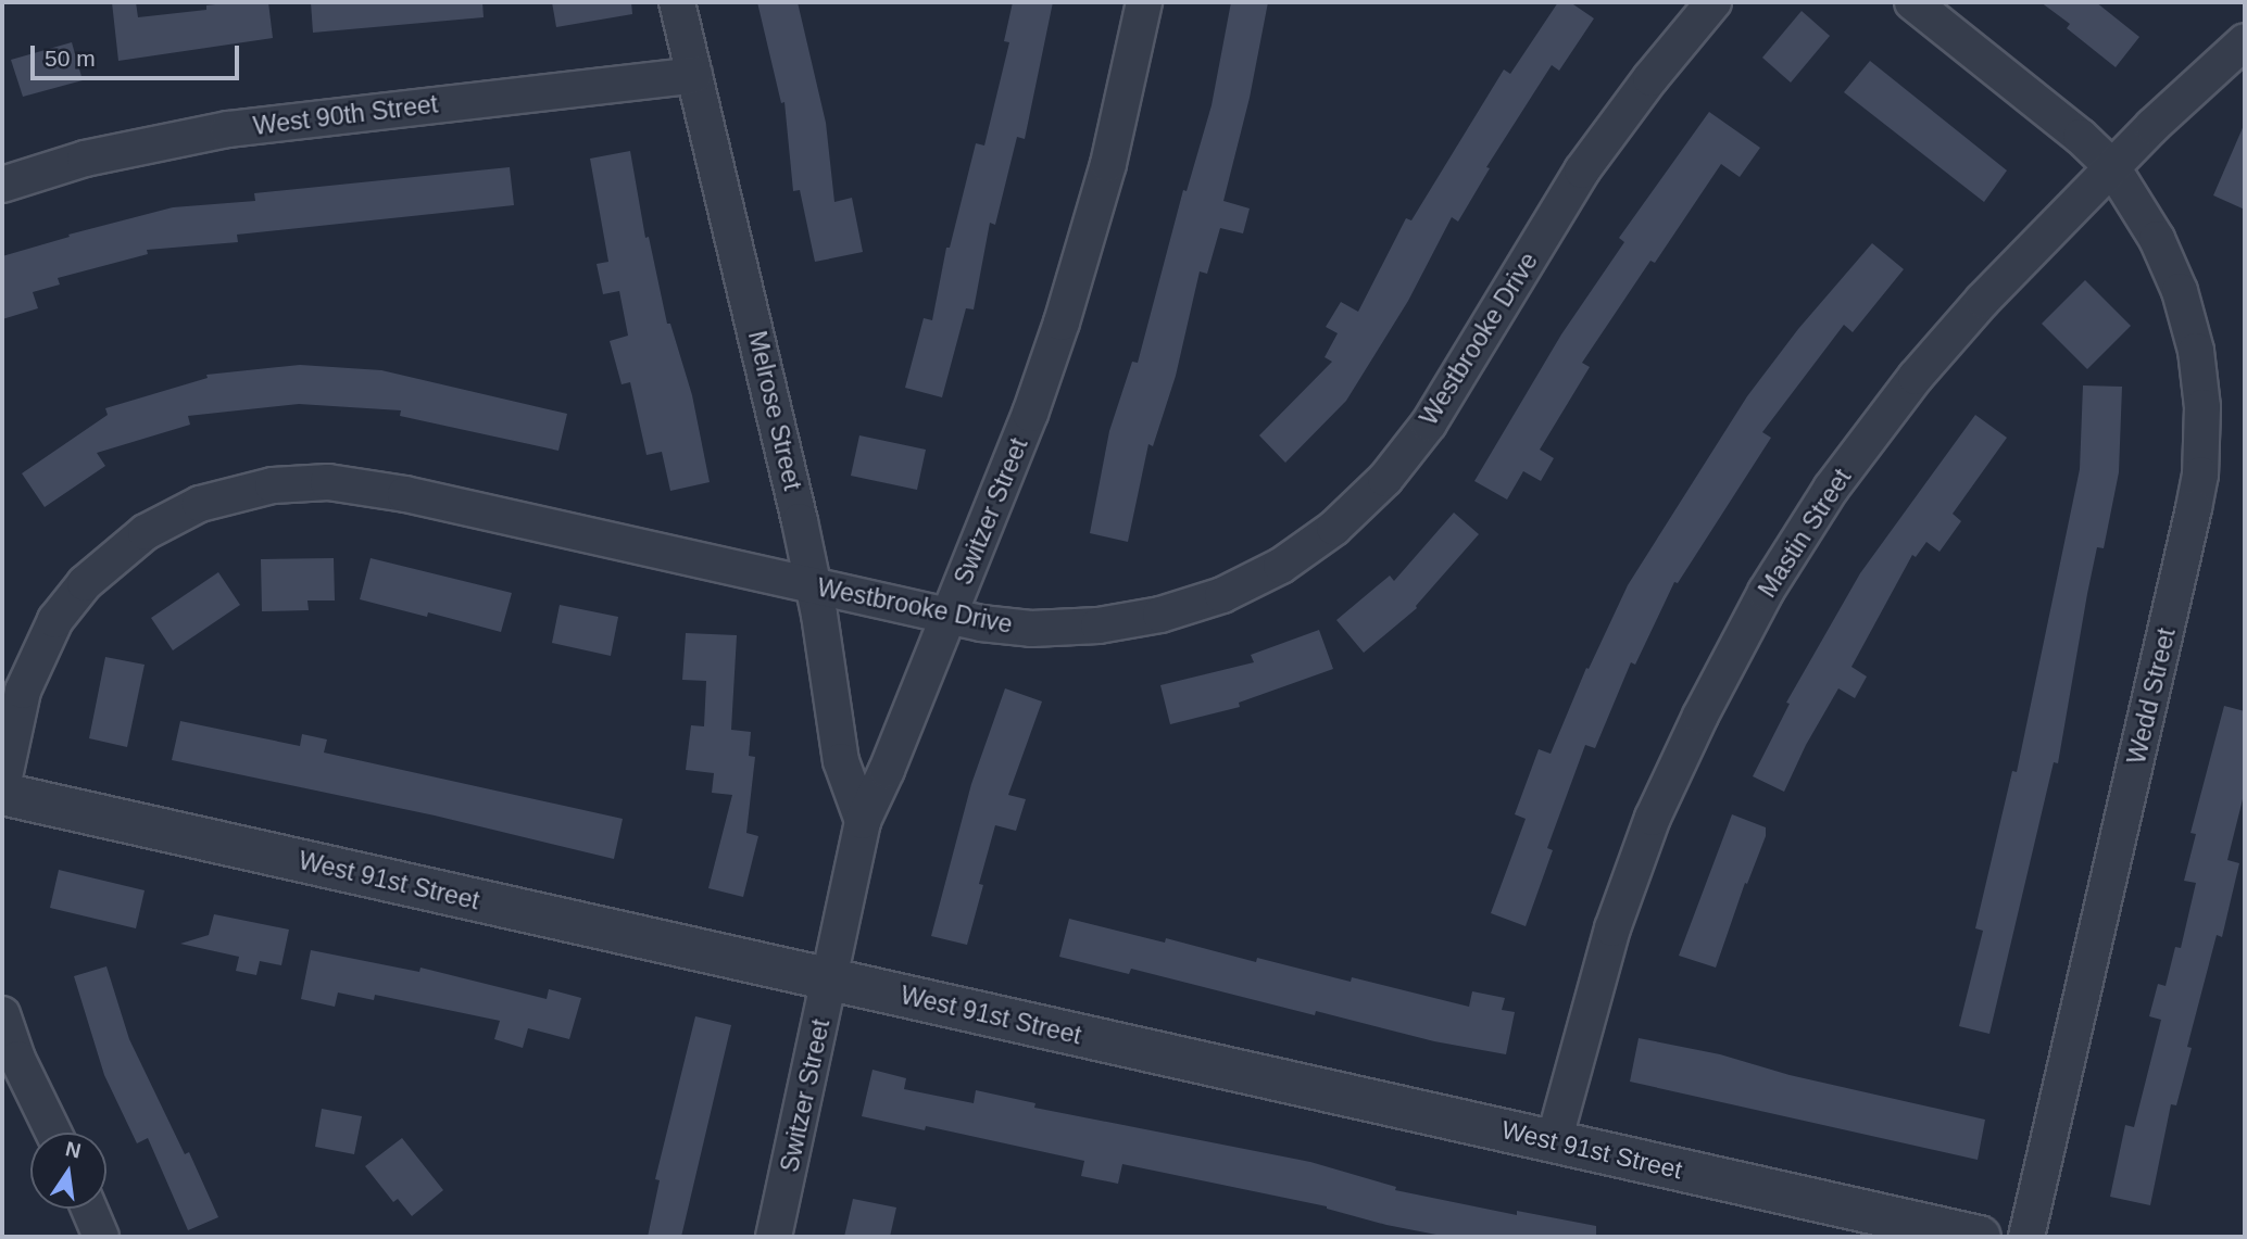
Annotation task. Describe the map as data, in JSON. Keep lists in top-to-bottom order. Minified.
{"streets":{"street":["West 90th Street","Westbrooke Drive","Melrose Street","Switzer Street","Mastin Street","Wedd Street","West 91st Street"]},"crossings":[["West 90th Street","Melrose Street"],["Westbrooke Drive","Melrose Street"],["Westbrooke Drive","Switzer Street"],["Melrose Street","Switzer Street"],["Switzer Street","West 91st Street"],["Mastin Street","Wedd Street"],["Mastin Street","West 91st Street"]],"scale_bar":"50 m","north":"top"}
